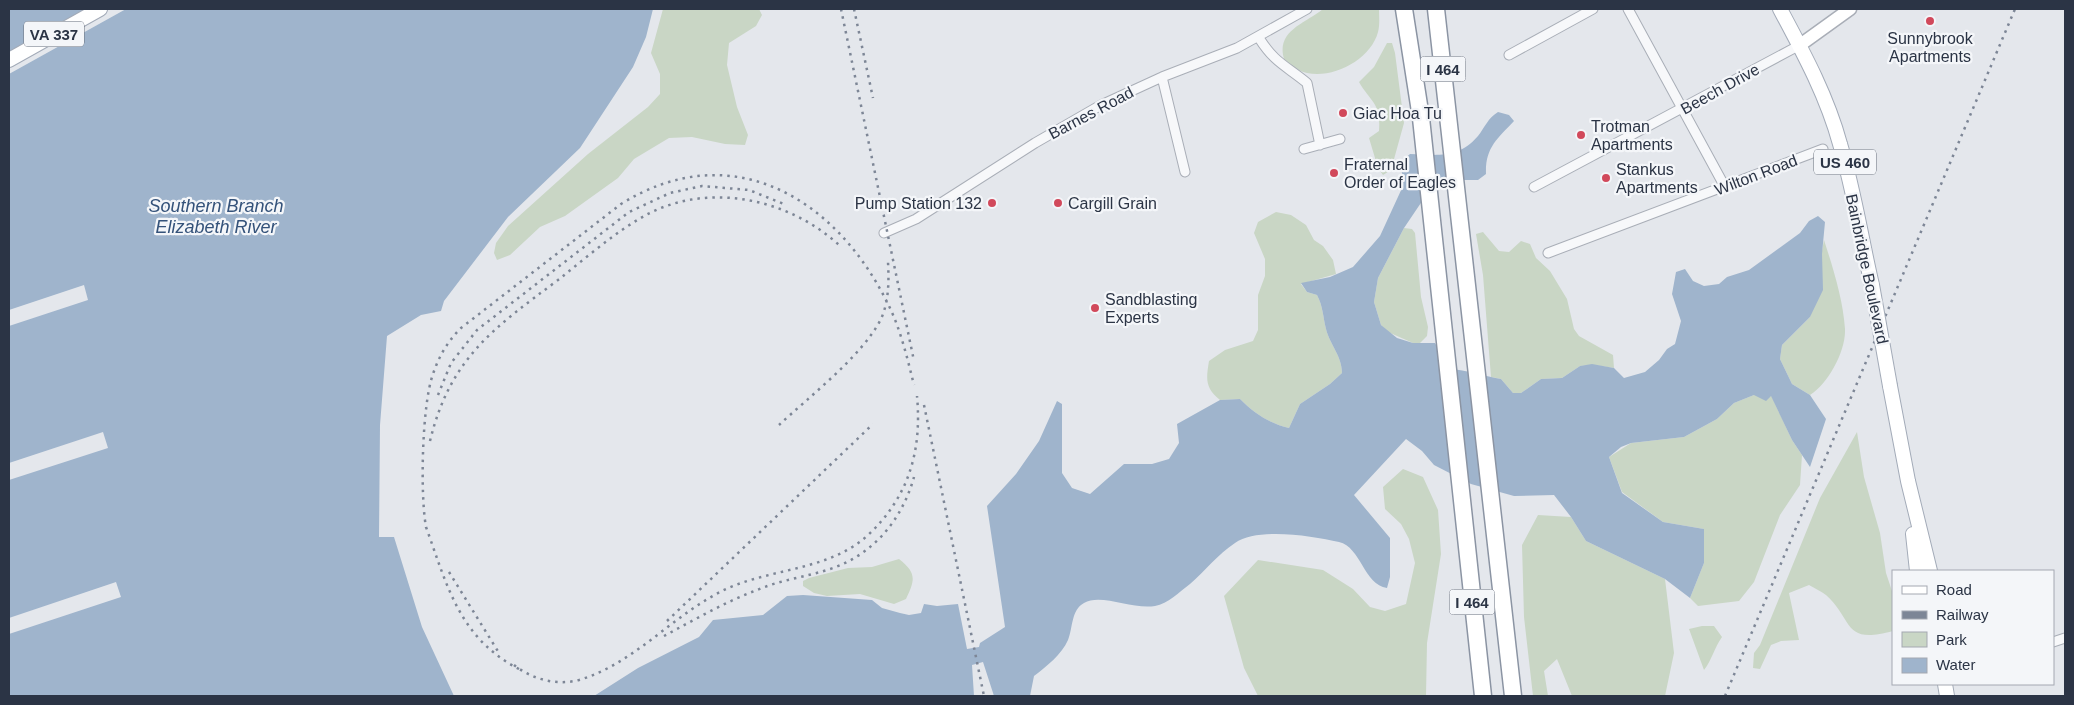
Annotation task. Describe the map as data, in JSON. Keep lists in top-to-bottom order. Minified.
{"streets":{"highway":["I 464"],"main road":["VA 337","US 460","Bainbridge Boulevard"],"street":["Beech Drive","Barnes Road","Wilton Road"]},"crossings":[["Beech Drive","Bainbridge Boulevard"]],"water":["Southern Branch Elizabeth River"],"places":["Sunnybrook Apartments","Giac Hoa Tu","Trotman Apartments","Fraternal Order of Eagles","Stankus Apartments","Pump Station 132","Cargill Grain","Sandblasting Experts"],"legend":["Road","Railway","Park","Water"]}
